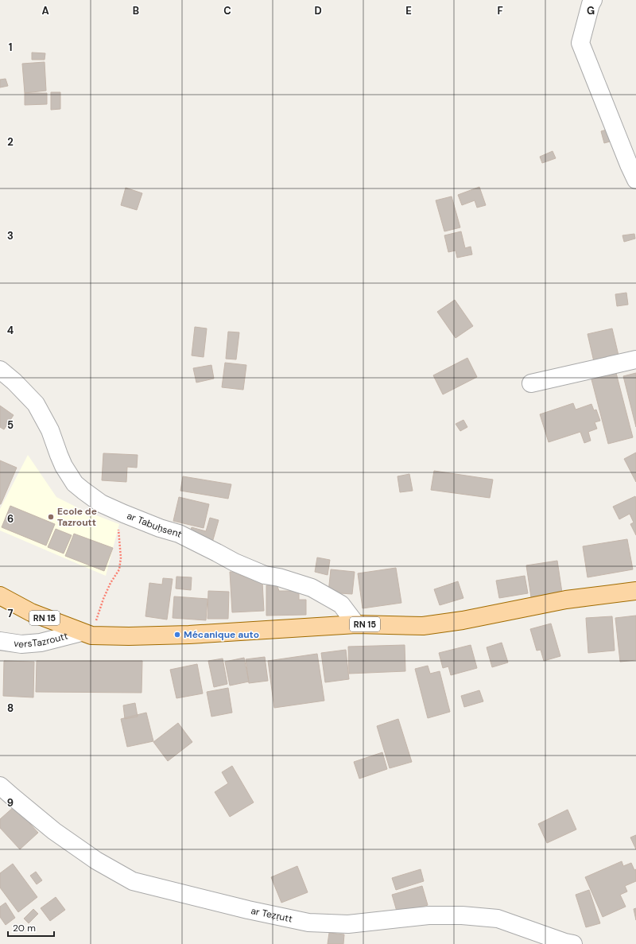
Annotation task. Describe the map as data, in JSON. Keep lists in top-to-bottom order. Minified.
{"streets":{"main road":["RN 15"],"street":["ar Tabuḥsent","versTazroutt","ar Teẓṛutt"]},"crossings":[["ar Tabuḥsent","RN 15"],["RN 15","versTazroutt"]],"places":["Ecole de Tazroutt","Mécanique auto"],"scale_bar":"20 m","grid":{"columns":["A","B","C","D","E","F","G"],"rows":["1","2","3","4","5","6","7","8","9"]}}
